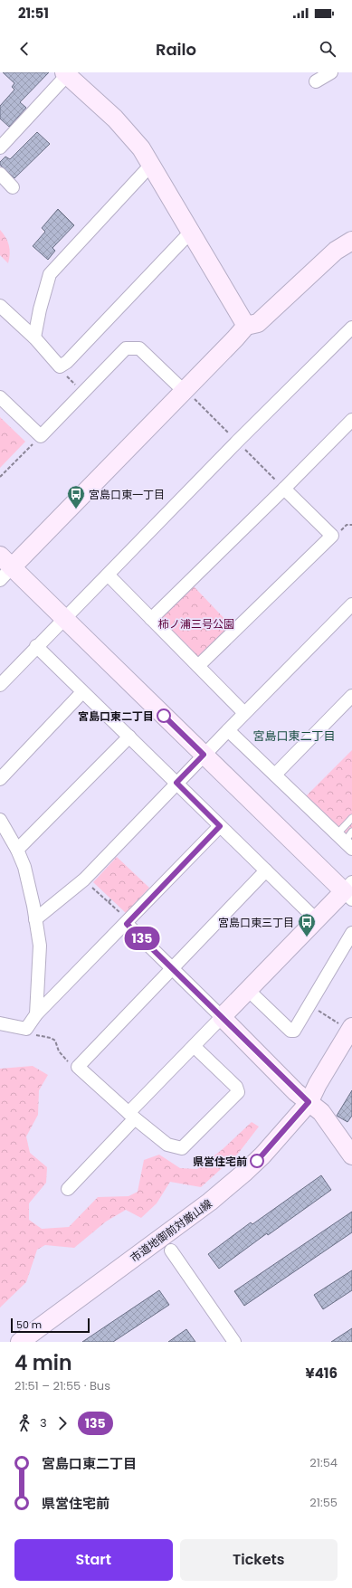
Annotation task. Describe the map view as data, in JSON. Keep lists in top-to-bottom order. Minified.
{"streets":{"street":["市道地御前対厳山線"]},"districts":["宮島口東二丁目"],"parks":["柿ノ浦三号公園"],"places":{"bus stop":["宮島口東一丁目","宮島口東三丁目"],"other":["宮島口東二丁目","県営住宅前"]},"lines":["bus line 135"],"scale_bar":"50 m","page":{"status":"21:51","header":"Railo","on_map":"135","scale":"50 m","heading":["4 min","21:51 – 21:55 · Bus","¥416"],"legs":["3","135"],"list":[{"name":"宮島口東二丁目","value":"21:54"},{"name":"県営住宅前","value":"21:55"}],"buttons":["Start","Tickets"]}}
